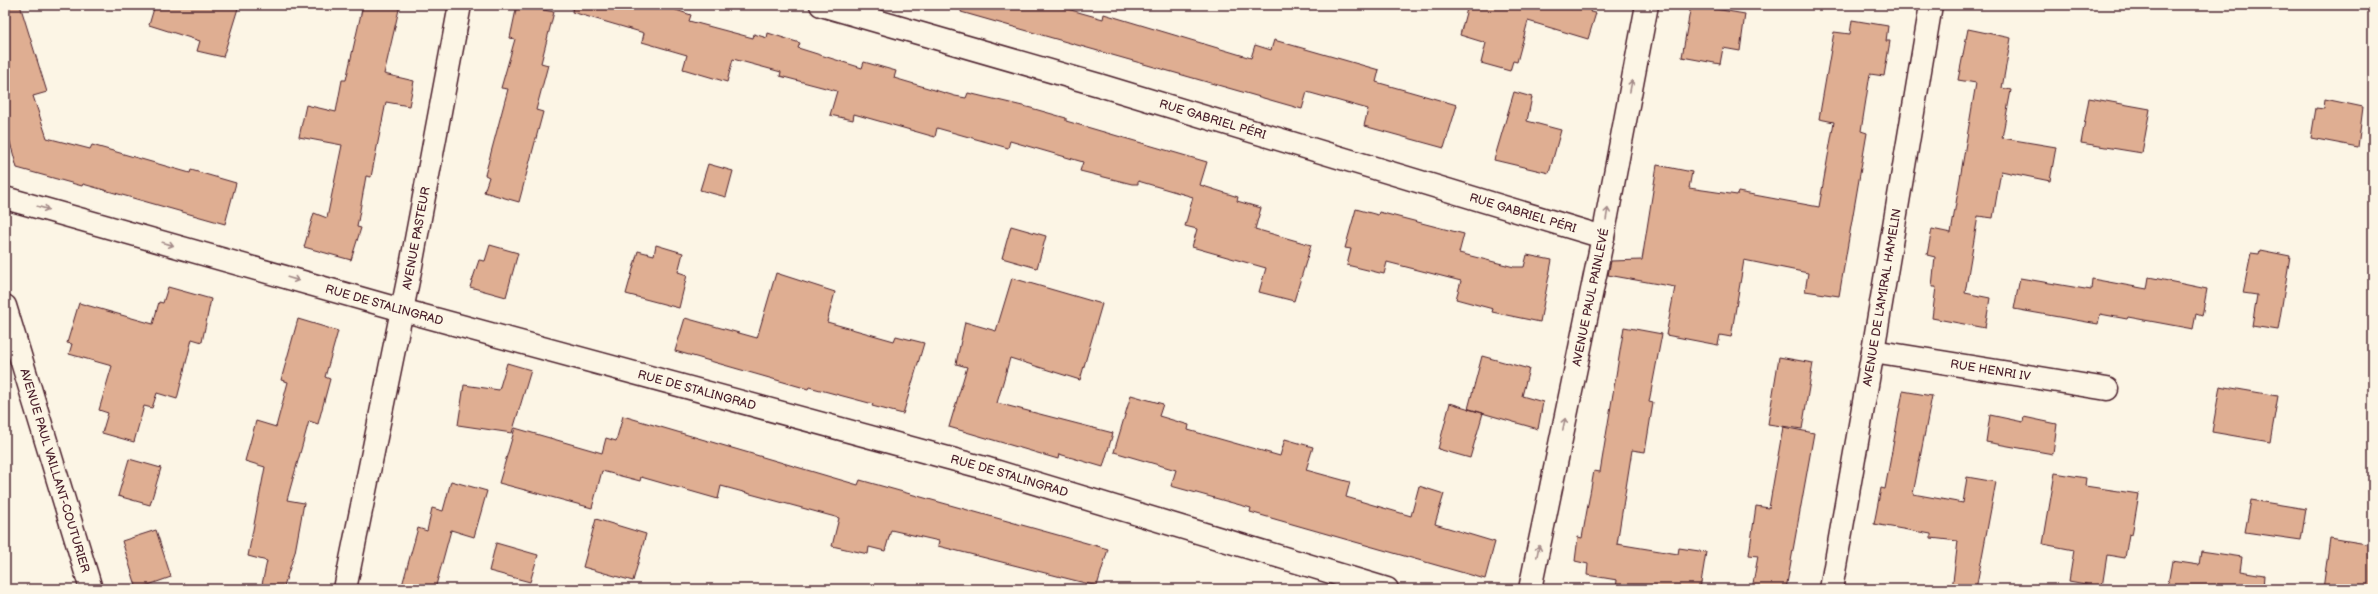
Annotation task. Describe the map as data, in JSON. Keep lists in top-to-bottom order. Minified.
{"streets":{"street":["RUE GABRIEL PÉRI","AVENUE PASTEUR","AVENUE PAUL PAINLEVÉ","AVENUE DE L'AMIRAL HAMELIN","RUE DE STALINGRAD","RUE HENRI IV","AVENUE PAUL VAILLANT-COUTURIER"]},"crossings":[["RUE GABRIEL PÉRI","AVENUE PAUL PAINLEVÉ"],["AVENUE PASTEUR","RUE DE STALINGRAD"],["AVENUE DE L'AMIRAL HAMELIN","RUE HENRI IV"]],"one_way":["AVENUE PAUL PAINLEVÉ"]}
